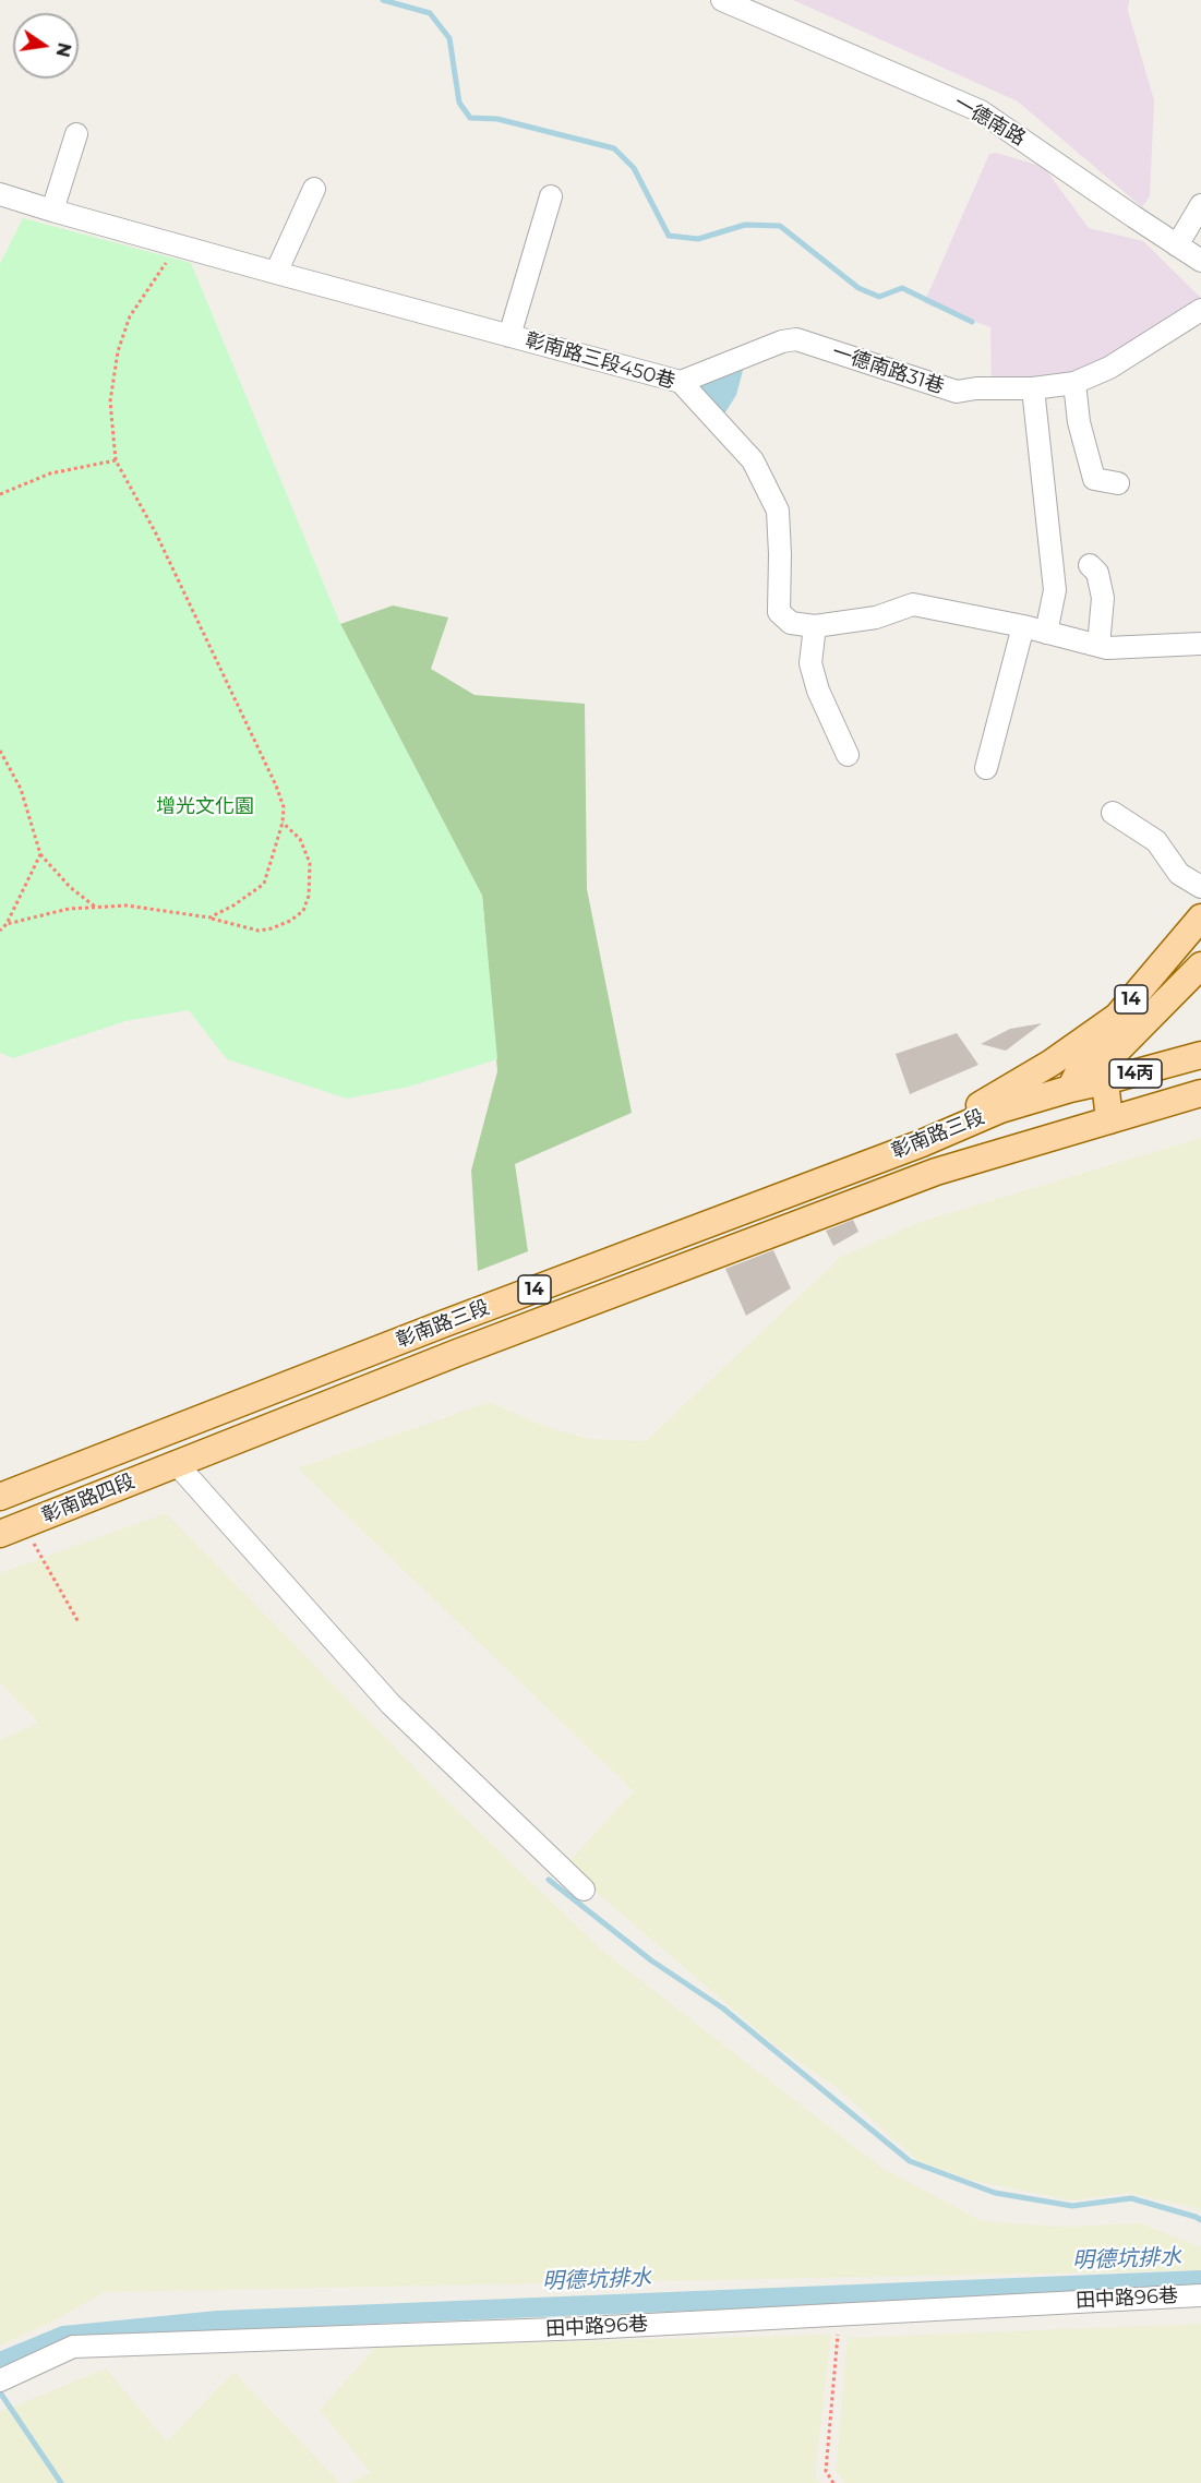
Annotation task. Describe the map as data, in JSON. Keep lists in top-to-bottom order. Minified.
{"streets":{"main road":["14","14丙","彰南路三段","彰南路四段"],"street":["一德南路","彰南路三段450巷","一德南路31巷","田中路96巷"]},"crossings":[["彰南路三段450巷","一德南路31巷"],["14","14丙"],["14","彰南路三段"],["14丙","彰南路三段"],["彰南路三段","彰南路四段"]],"water":["明德坑排水"],"parks":["增光文化園"],"north":"right"}
